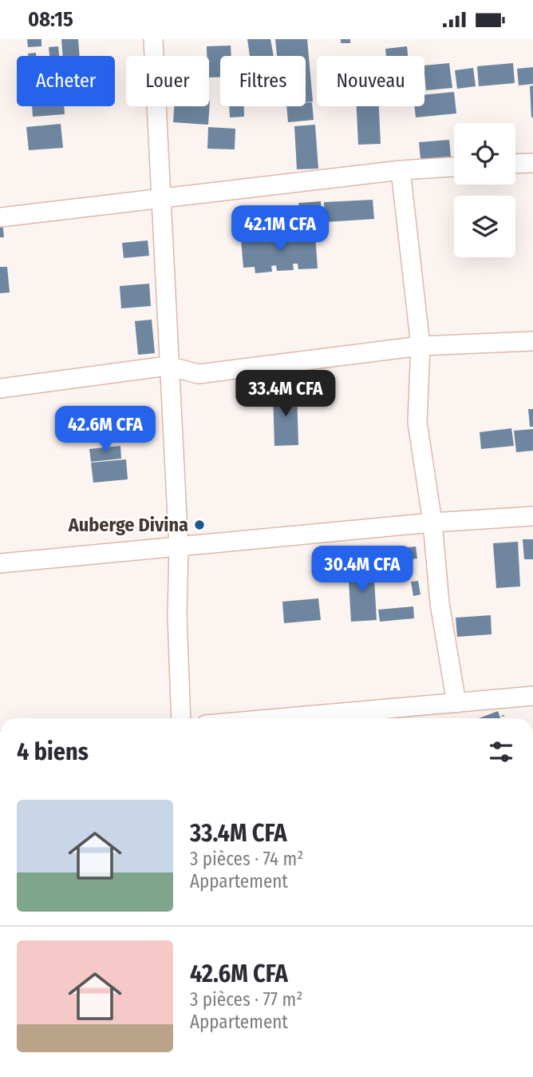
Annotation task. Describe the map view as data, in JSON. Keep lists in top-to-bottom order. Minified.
{"places":["Auberge Divina"],"page":{"status":"08:15","chip":["Acheter","Louer","Filtres","Nouveau"],"price":["42.1M CFA","33.4M CFA","42.6M CFA","30.4M CFA"],"heading":"4 biens","list":[{"name":"33.4M CFA","note":"3 pièces · 74 m² · Appartement"},{"name":"42.6M CFA","note":"3 pièces · 77 m² · Appartement"}]}}
